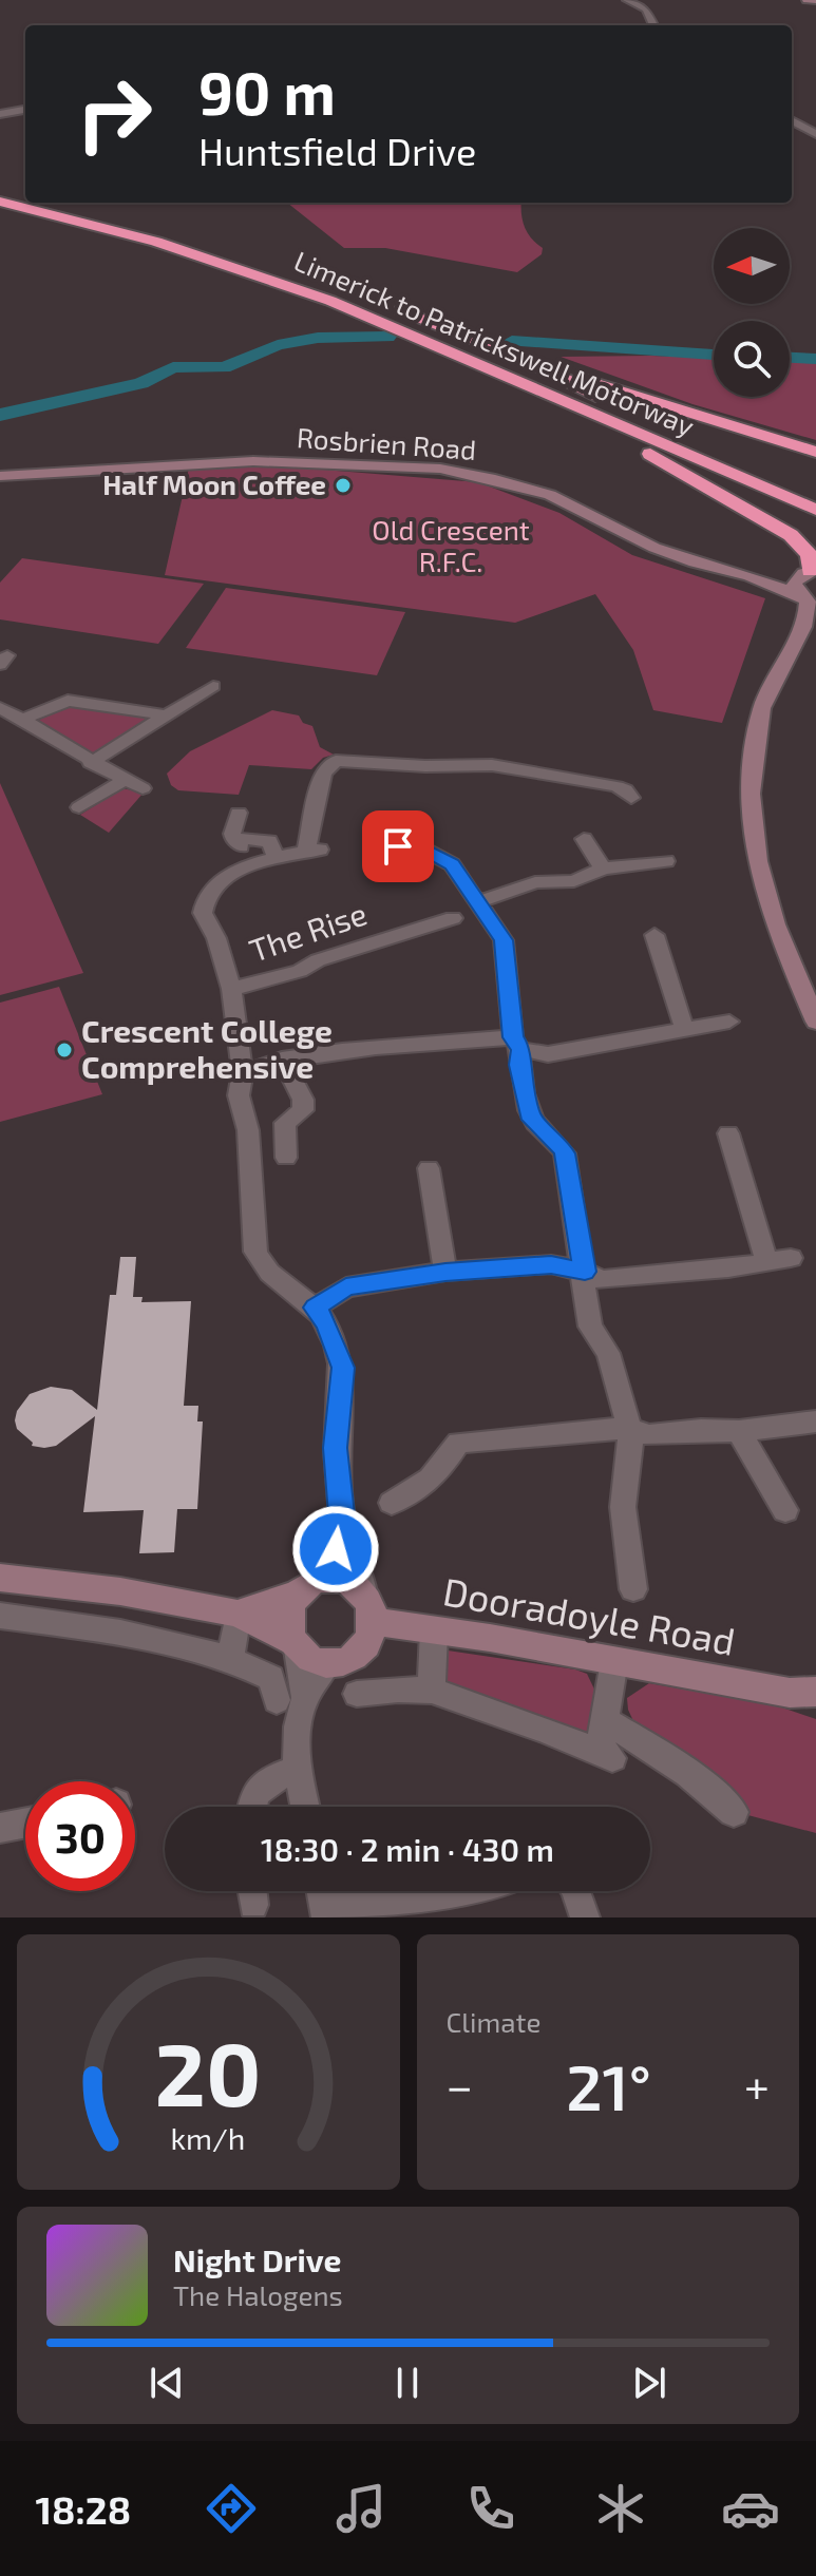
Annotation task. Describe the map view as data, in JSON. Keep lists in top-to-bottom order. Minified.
{"streets":{"highway":["Limerick to Patrickswell Motorway"],"main road":["Rosbrien Road","Dooradoyle Road"],"street":["The Rise"]},"parks":["Old Crescent R.F.C."],"places":["Half Moon Coffee","Crescent College Comprehensive"],"north":"left","page":{"turn":["90 m","Huntsfield Drive"],"limit":"30","trip":"18:30 · 2 min · 430 m","tile":"Climate","heat":["−","21°","+"],"song":["Night Drive","The Halogens"],"tabs":"18:28","gauge":["20","km/h"]}}
